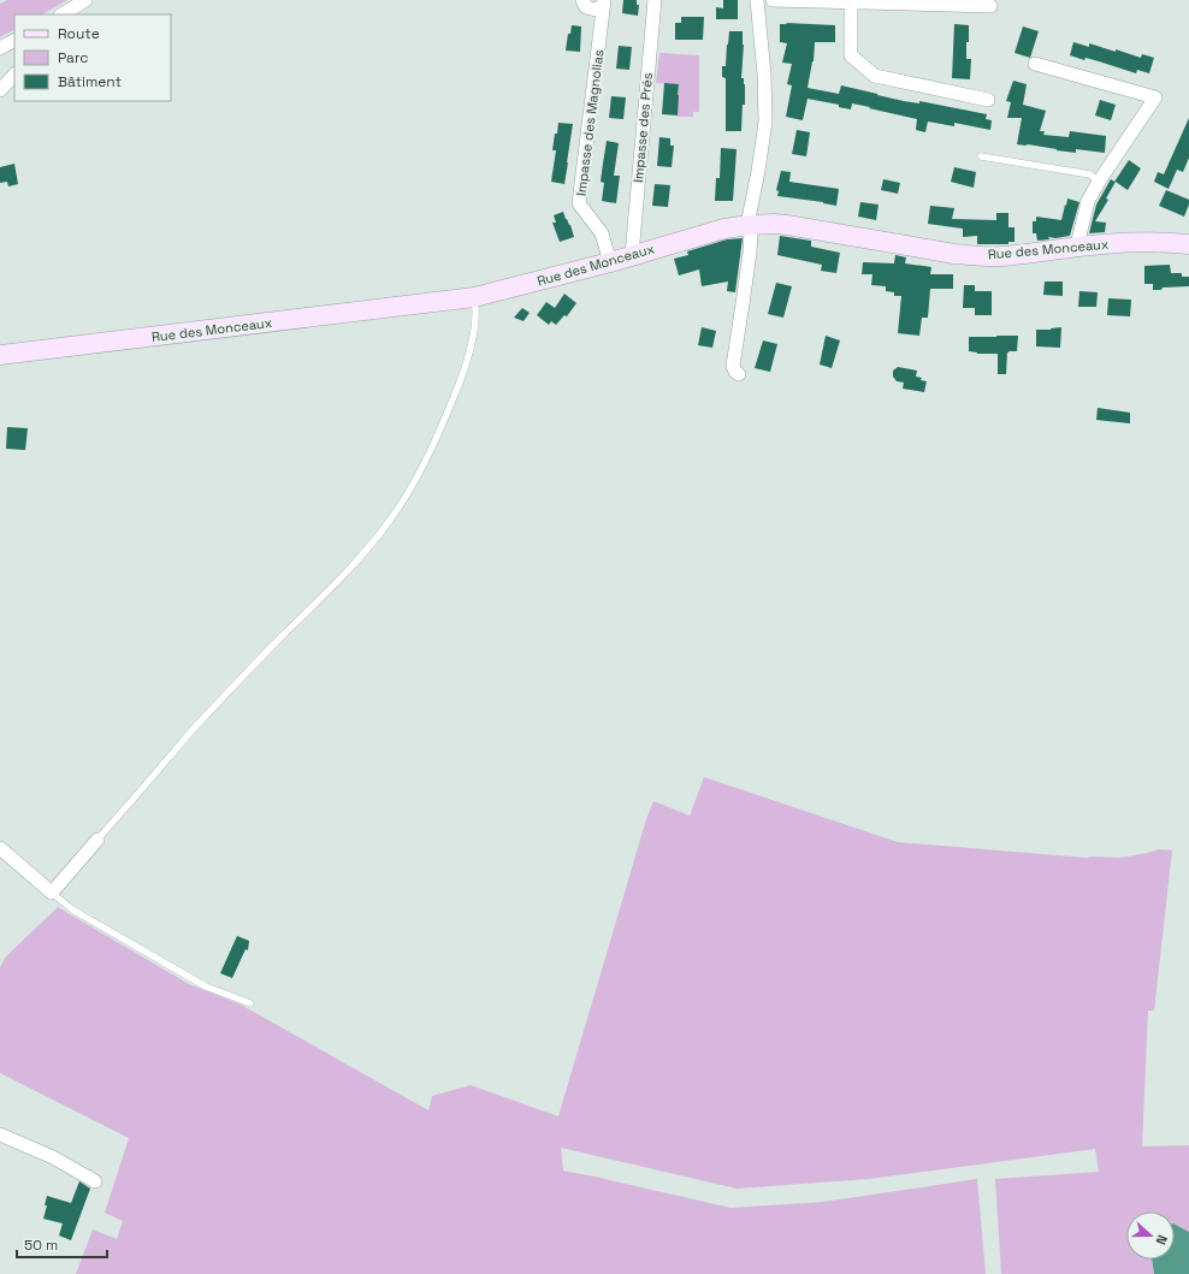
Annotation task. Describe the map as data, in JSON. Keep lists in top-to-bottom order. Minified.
{"streets":{"main road":["Rue des Monceaux"],"street":["Impasse des Magnolias","Impasse des Prés"]},"crossings":[["Impasse des Magnolias","Rue des Monceaux"],["Impasse des Prés","Rue des Monceaux"]],"legend":["Route","Parc","Bâtiment"],"scale_bar":"50 m","north":"right"}
